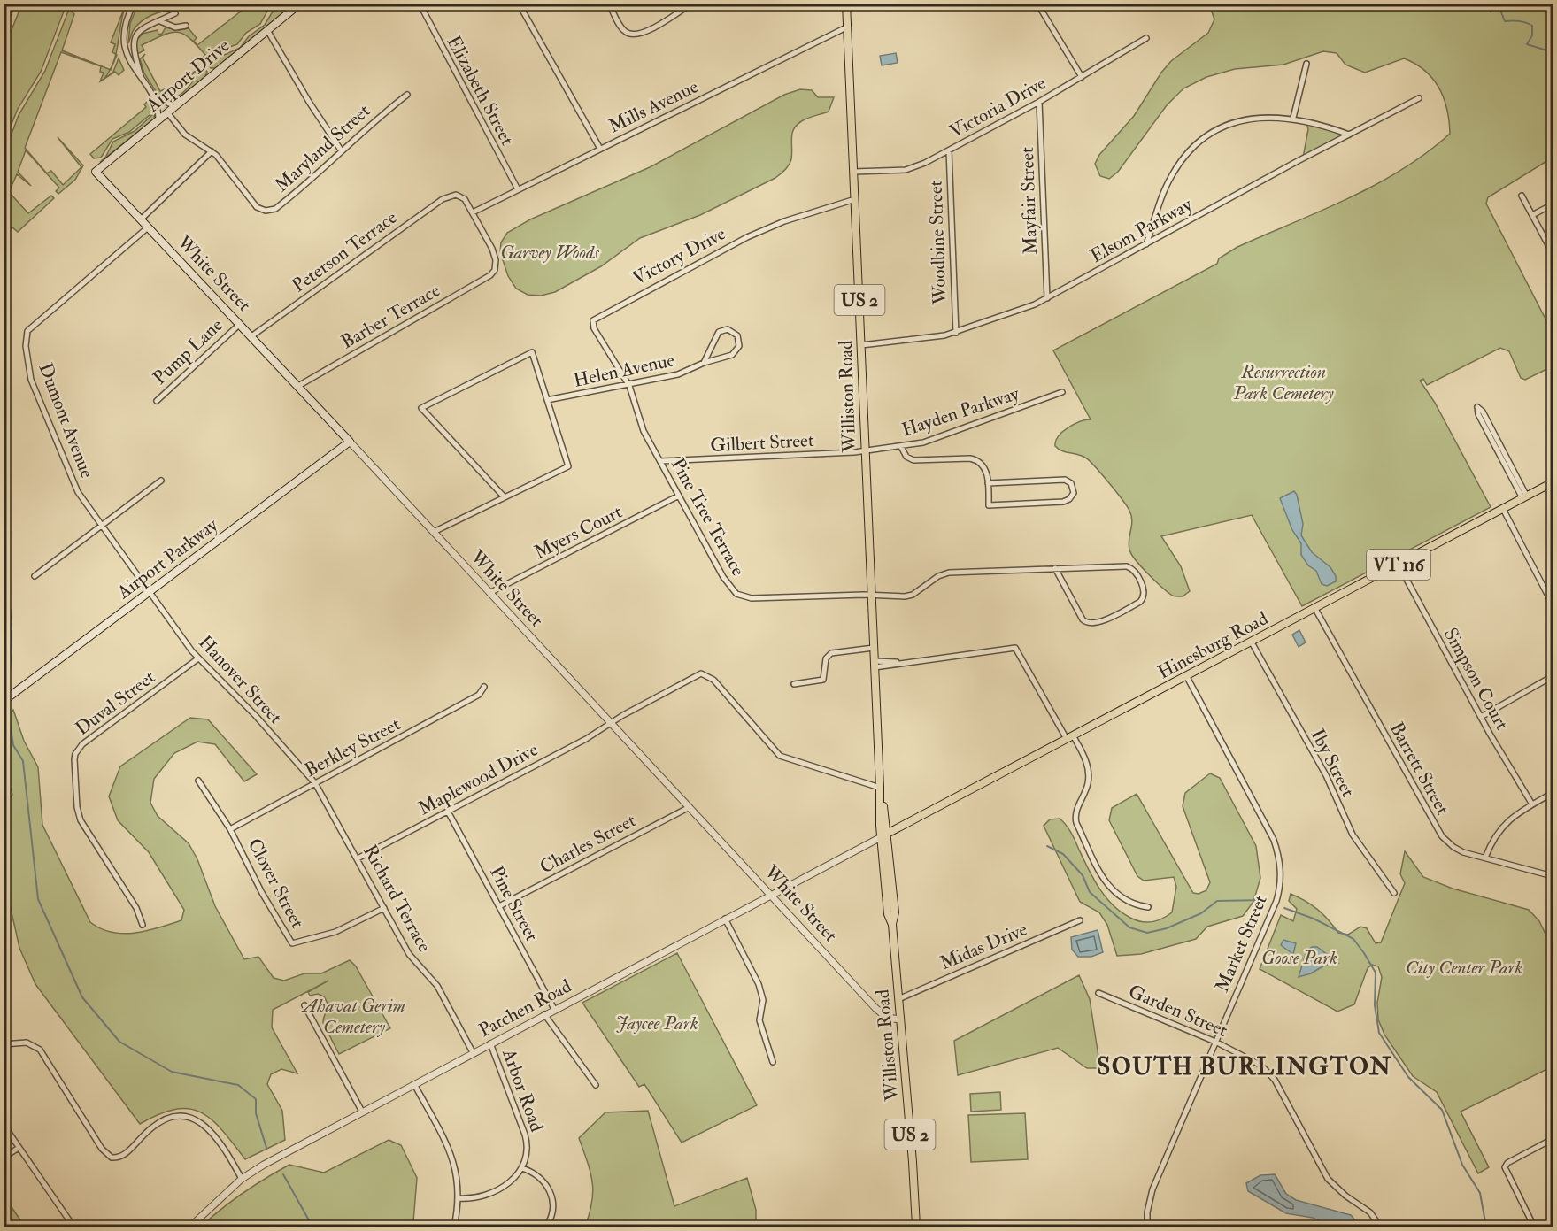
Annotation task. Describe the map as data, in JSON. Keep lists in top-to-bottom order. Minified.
{"streets":{"main road":["Airport Drive","White Street","US 2","Williston Road","Airport Parkway","VT 116","Hinesburg Road"],"street":["Elizabeth Street","Mills Avenue","Victoria Drive","Maryland Street","Mayfair Street","Elsom Parkway","Woodbine Street","Peterson Terrace","Victory Drive","Barber Terrace","Pump Lane","Helen Avenue","Hayden Parkway","Dumont Avenue","Gilbert Street","Pine Tree Terrace","Myers Court","Simpson Court","Hanover Street","Duval Street","Berkley Street","Iby Street","Barrett Street","Maplewood Drive","Charles Street","Clover Street","Richard Terrace","Pine Street","Market Street","Midas Drive","Patchen Road","Garden Street","Arbor Road"]},"crossings":[["Airport Drive","Maryland Street"],["Airport Drive","White Street"],["Elizabeth Street","Mills Avenue"],["Mills Avenue","Peterson Terrace"],["Mills Avenue","Barber Terrace"],["Mills Avenue","Williston Road"],["Victoria Drive","Mayfair Street"],["Victoria Drive","Woodbine Street"],["Victoria Drive","Williston Road"],["Mayfair Street","Elsom Parkway"],["Elsom Parkway","Woodbine Street"],["Elsom Parkway","Williston Road"],["Peterson Terrace","White Street"],["Peterson Terrace","Barber Terrace"],["Victory Drive","Helen Avenue"],["Victory Drive","Williston Road"],["Victory Drive","Pine Tree Terrace"],["White Street","Barber Terrace"],["White Street","Pump Lane"],["White Street","Williston Road"],["White Street","Dumont Avenue"],["White Street","Myers Court"],["White Street","Airport Parkway"],["White Street","Maplewood Drive"],["White Street","Charles Street"],["White Street","Patchen Road"],["Helen Avenue","Pine Tree Terrace"],["Williston Road","Hayden Parkway"],["Williston Road","Gilbert Street"],["Williston Road","Pine Tree Terrace"],["Williston Road","Hinesburg Road"],["Williston Road","Maplewood Drive"],["Williston Road","Midas Drive"],["Williston Road","Patchen Road"],["Hayden Parkway","Gilbert Street"],["Dumont Avenue","Airport Parkway"],["Dumont Avenue","Hanover Street"],["Gilbert Street","Pine Tree Terrace"],["Pine Tree Terrace","Myers Court"],["Airport Parkway","Hanover Street"],["Hinesburg Road","Simpson Court"],["Hinesburg Road","Iby Street"],["Hinesburg Road","Barrett Street"],["Hinesburg Road","Market Street"],["Hinesburg Road","Patchen Road"],["Hanover Street","Duval Street"],["Hanover Street","Berkley Street"],["Hanover Street","Richard Terrace"],["Berkley Street","Clover Street"],["Berkley Street","Richard Terrace"],["Maplewood Drive","Richard Terrace"],["Maplewood Drive","Pine Street"],["Charles Street","Pine Street"],["Clover Street","Richard Terrace"],["Richard Terrace","Patchen Road"],["Pine Street","Patchen Road"],["Market Street","Garden Street"],["Patchen Road","Arbor Road"]],"districts":["SOUTH BURLINGTON"],"parks":["Garvey Woods","Resurrection Park Cemetery","Goose Park","City Center Park","Ahavat Gerim Cemetery","Jaycee Park"]}
